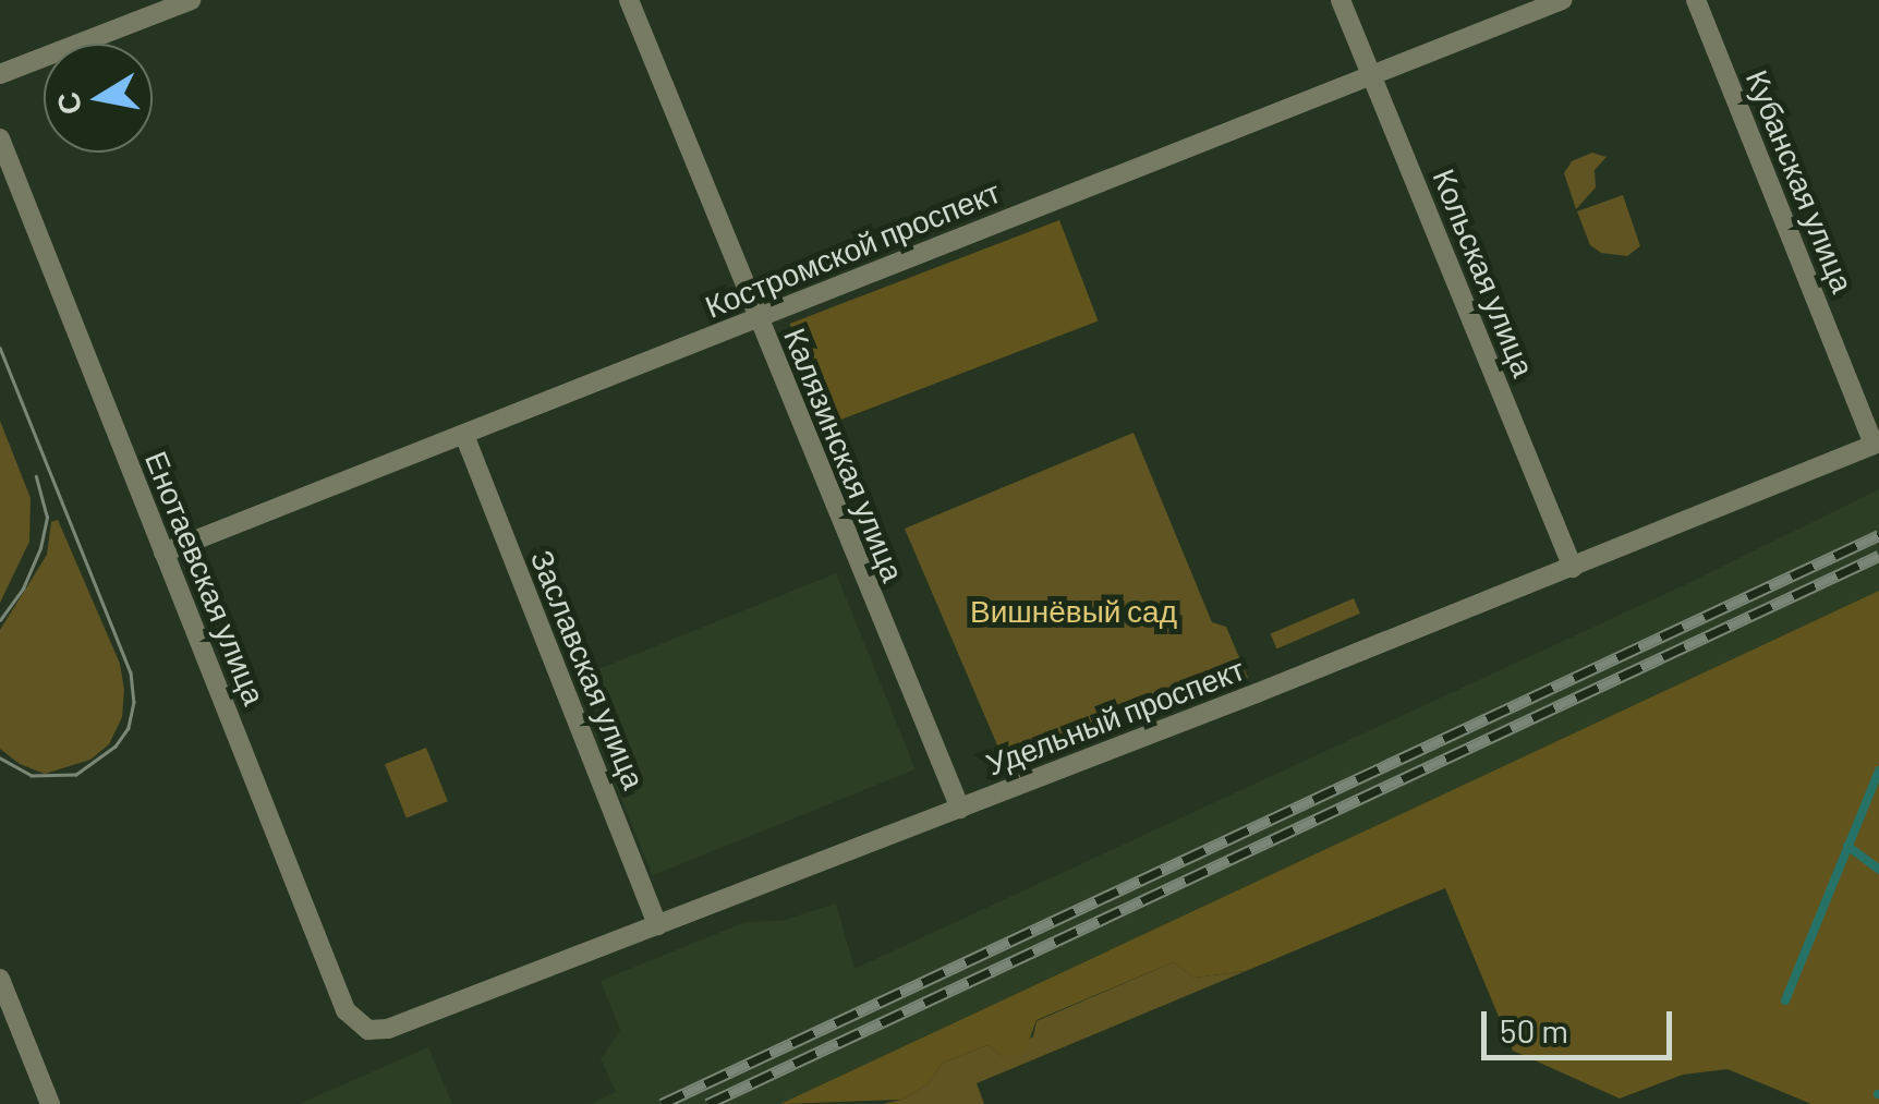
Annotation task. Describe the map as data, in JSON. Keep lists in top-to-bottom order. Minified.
{"streets":{"street":["Кубанская улица","Костромской проспект","Кольская улица","Калязинская улица","Енотаевская улица","Заславская улица","Удельный проспект"]},"crossings":[["Кубанская улица","Удельный проспект"],["Костромской проспект","Кольская улица"],["Костромской проспект","Калязинская улица"],["Костромской проспект","Енотаевская улица"],["Костромской проспект","Заславская улица"],["Кольская улица","Удельный проспект"],["Калязинская улица","Удельный проспект"],["Енотаевская улица","Удельный проспект"],["Заславская улица","Удельный проспект"]],"parks":["Вишнёвый сад"],"scale_bar":"50 m","north":"left"}
